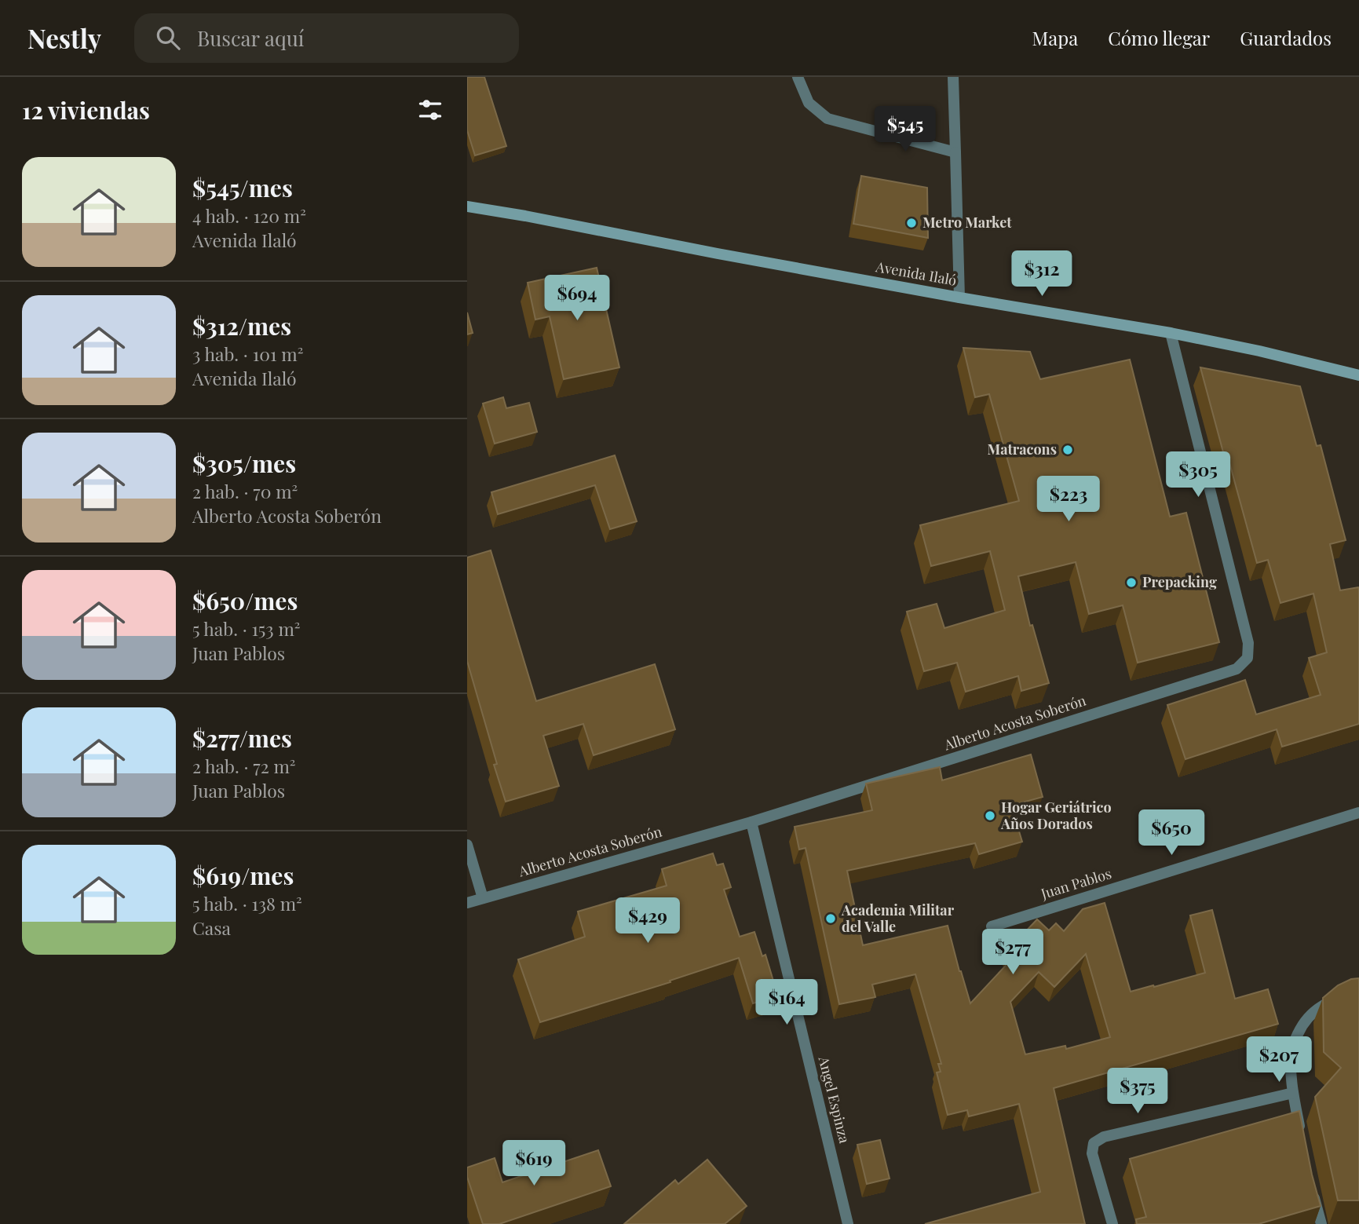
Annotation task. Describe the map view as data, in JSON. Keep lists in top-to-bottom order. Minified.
{"streets":{"main road":["Avenida Ilaló"],"street":["Alberto Acosta Soberón","Juan Pablos","Angel Espinza"]},"crossings":[["Avenida Ilaló","Alberto Acosta Soberón"],["Alberto Acosta Soberón","Angel Espinza"]],"places":["Metro Market","Matracons","Prepacking","Hogar Geriátrico Años Dorados","Academia Militar del Valle"],"page":{"header":"Nestly","search":"Buscar aquí","nav":["Mapa","Cómo llegar","Guardados"],"heading":"12 viviendas","price":["$545","$312","$694","$305","$223","$650","$429","$277","$164","$207","$375","$619"],"list":[{"name":"$545/mes","note":"4 hab. · 120 m² · Avenida Ilaló"},{"name":"$312/mes","note":"3 hab. · 101 m² · Avenida Ilaló"},{"name":"$305/mes","note":"2 hab. · 70 m² · Alberto Acosta Soberón"},{"name":"$650/mes","note":"5 hab. · 153 m² · Juan Pablos"},{"name":"$277/mes","note":"2 hab. · 72 m² · Juan Pablos"},{"name":"$619/mes","note":"5 hab. · 138 m² · Casa"}]}}
